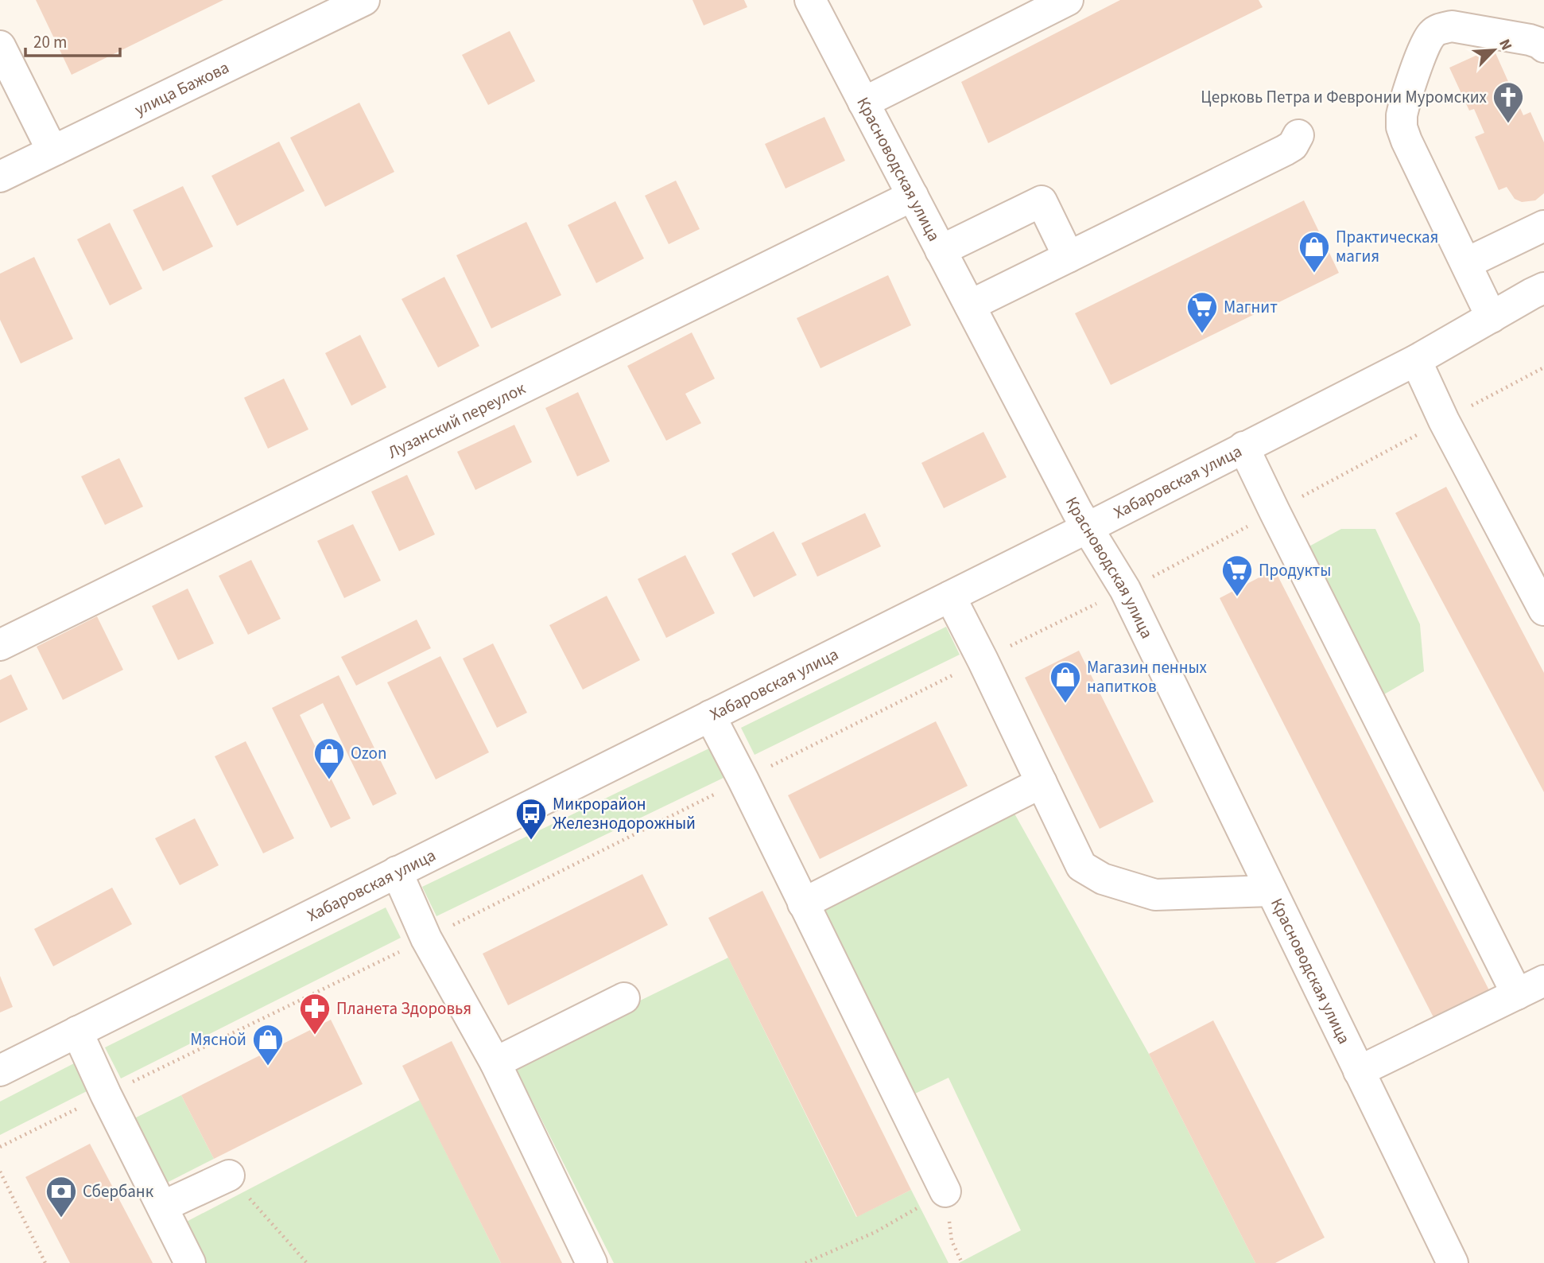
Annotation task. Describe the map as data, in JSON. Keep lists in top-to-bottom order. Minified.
{"streets":{"street":["улица Бажова","Красноводская улица","Лузанский переулок","Хабаровская улица"]},"crossings":[["Красноводская улица","Лузанский переулок"],["Красноводская улица","Хабаровская улица"]],"places":{"church":["Церковь Петра и Февронии Муромских"],"shop":["Практическая магия","Магазин пенных напитков","Ozon","Мясной"],"supermarket":["Магнит","Продукты"],"bus stop":["Микрорайон Железнодорожный"],"pharmacy":["Планета Здоровья"],"bank":["Сбербанк"]},"scale_bar":"20 m","north":"top right"}
